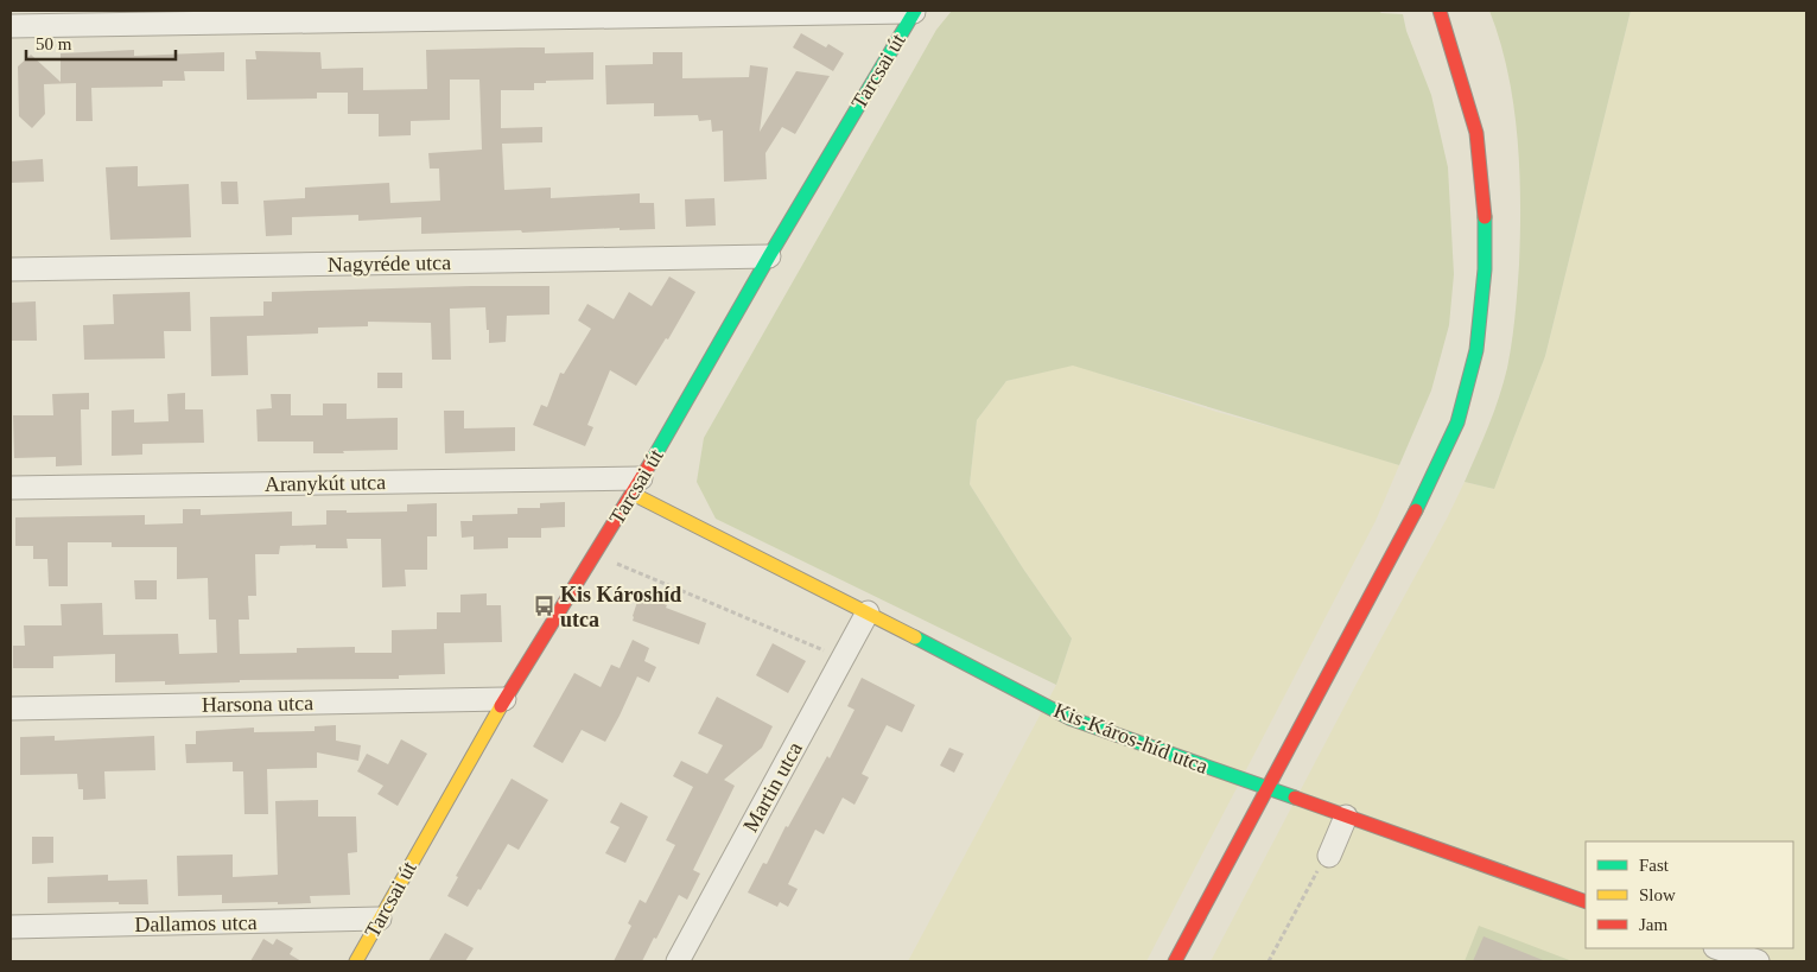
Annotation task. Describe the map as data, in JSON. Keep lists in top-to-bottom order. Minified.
{"streets":{"street":["Tarcsai út","Nagyréde utca","Aranykút utca","Harsona utca","Kis-Káros-híd utca","Martin utca","Dallamos utca"]},"crossings":[["Tarcsai út","Nagyréde utca"],["Tarcsai út","Aranykút utca"],["Tarcsai út","Harsona utca"],["Tarcsai út","Kis-Káros-híd utca"],["Tarcsai út","Dallamos utca"],["Aranykút utca","Kis-Káros-híd utca"],["Kis-Káros-híd utca","Martin utca"]],"places":{"bus stop":["Kis Károshíd utca"]},"legend":["Fast","Slow","Jam"],"scale_bar":"50 m"}
